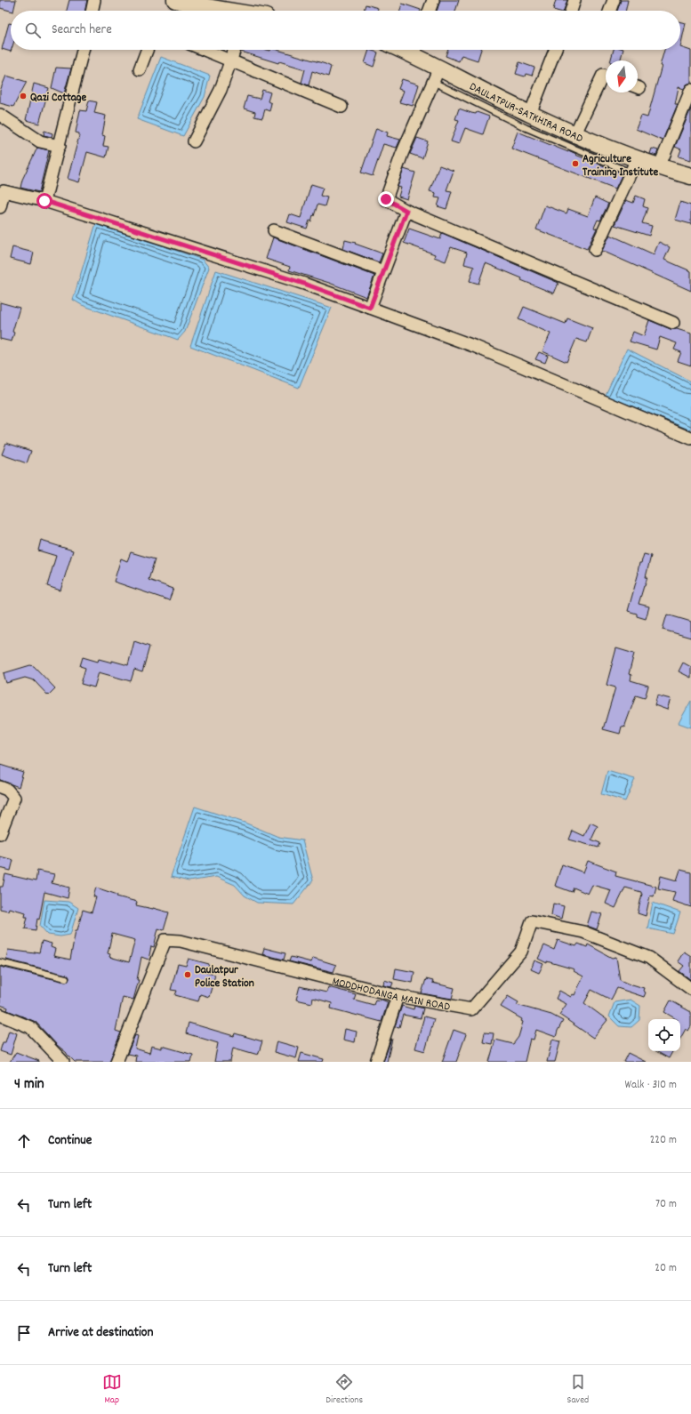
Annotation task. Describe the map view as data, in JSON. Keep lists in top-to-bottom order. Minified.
{"streets":{"main road":["DAULATPUR-SATKHIRA ROAD"],"street":["MODDHODANGA MAIN ROAD"]},"places":["Qazi Cottage","Agriculture Training Institute","Daulatpur Police Station"],"north":"bottom","page":{"search":"Search here","heading":["4 min","Walk · 310 m"],"list":[["Continue","220 m"],["Turn left","70 m"],["Turn left","20 m"],"Arrive at destination"],"nav":["Map","Directions","Saved"]}}
